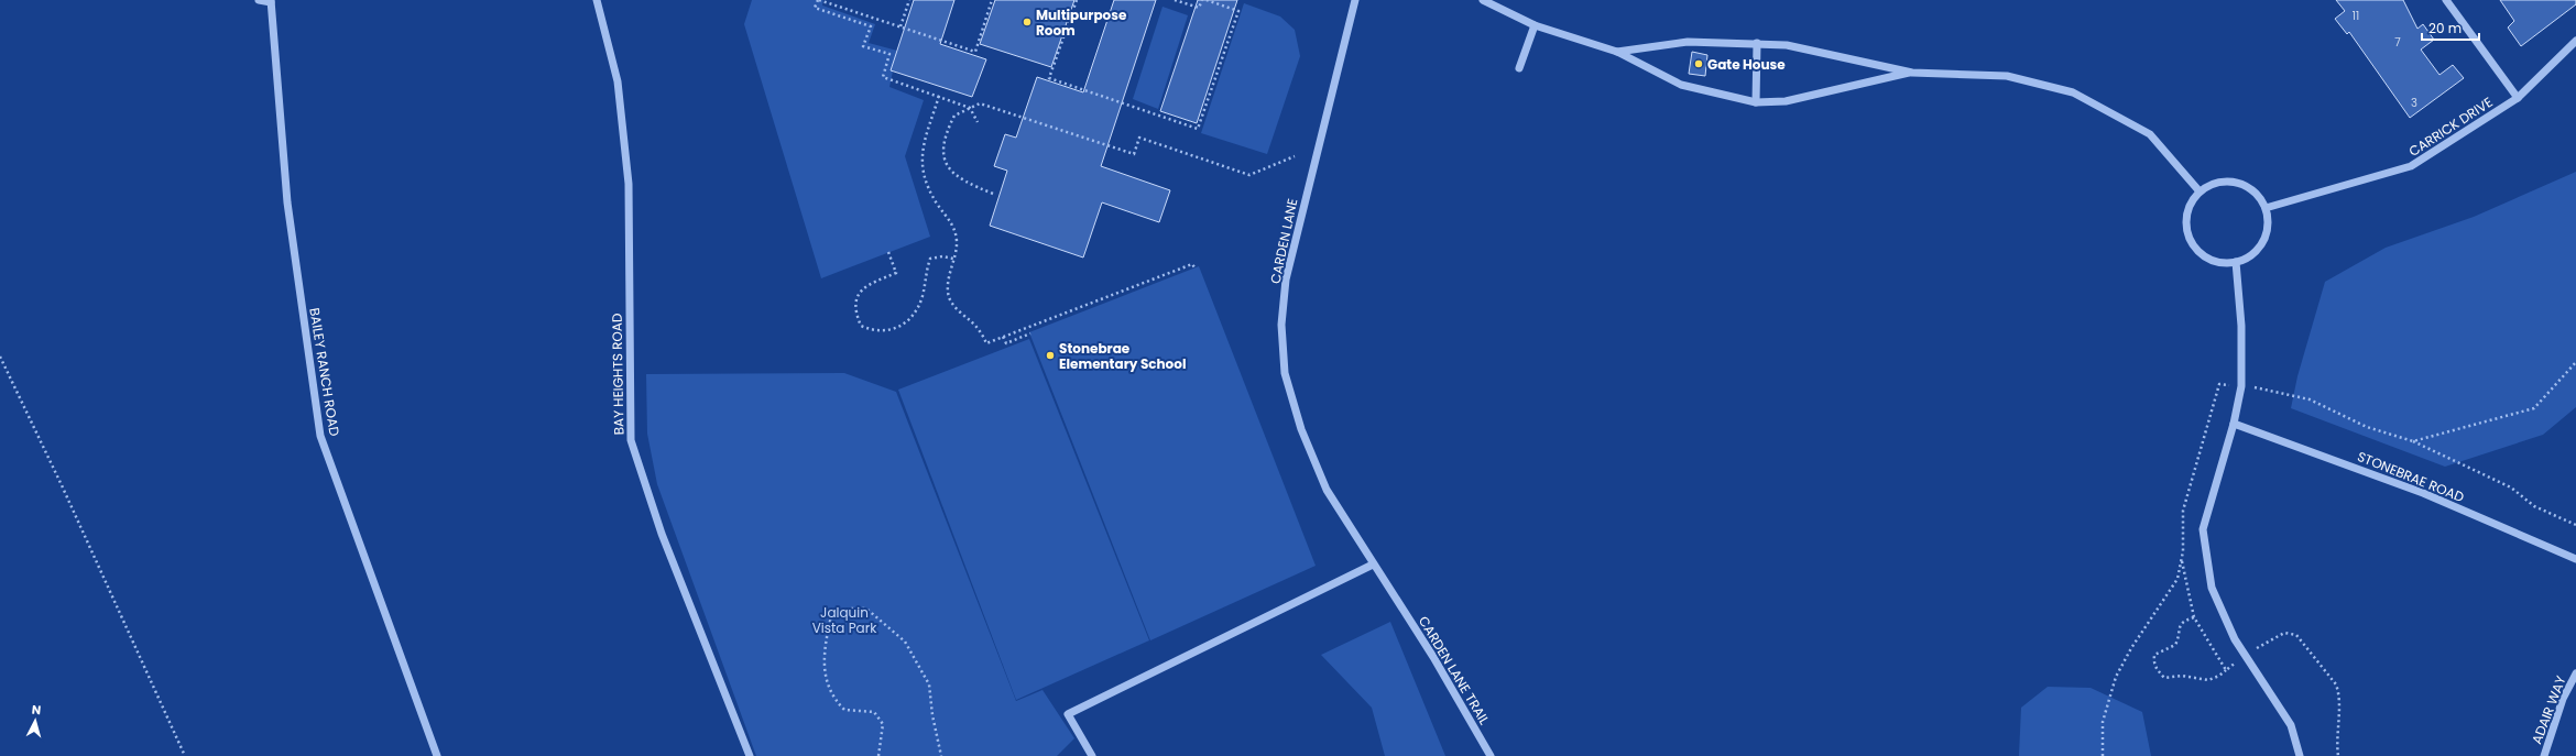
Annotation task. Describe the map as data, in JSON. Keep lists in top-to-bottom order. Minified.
{"streets":{"street":["CARRICK DRIVE","CARDEN LANE","BAILEY RANCH ROAD","BAY HEIGHTS ROAD","STONEBRAE ROAD","CARDEN LANE TRAIL","ADAIR WAY"]},"crossings":[["CARDEN LANE","CARDEN LANE TRAIL"]],"parks":["Jalquin Vista Park"],"places":["Multipurpose Room","Gate House","Stonebrae Elementary School"],"house_numbers":["11","7","3"],"scale_bar":"20 m","north":"top"}
